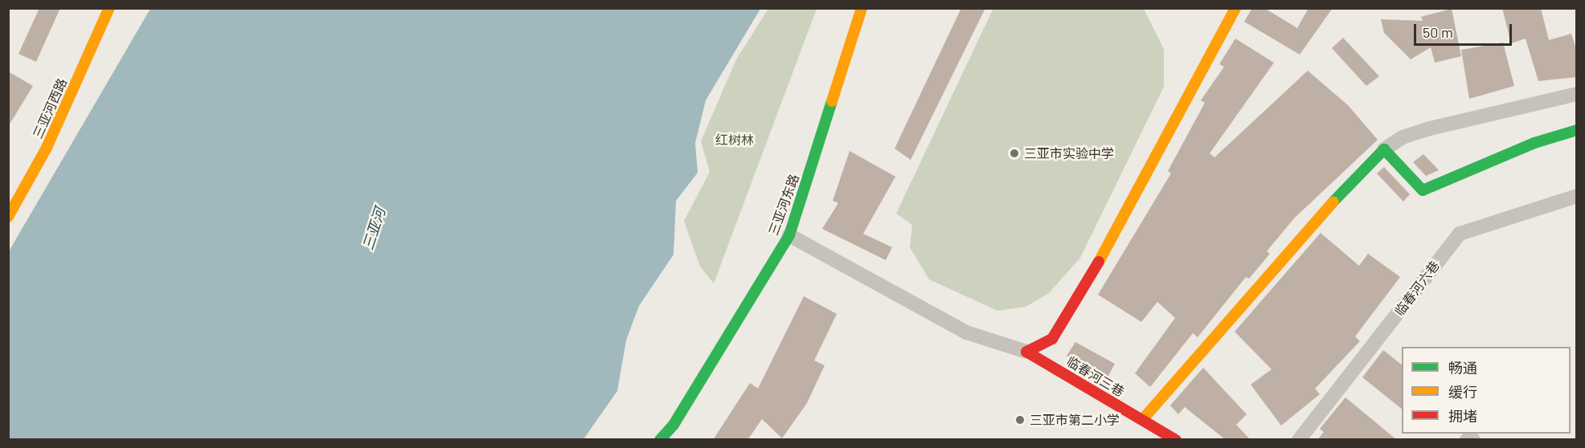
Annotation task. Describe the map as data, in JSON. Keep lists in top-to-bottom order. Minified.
{"streets":{"street":["三亚河西路","三亚河东路","临春河六巷","临春河三巷"]},"water":["三亚河"],"parks":["红树林"],"places":["三亚市实验中学","三亚市第二小学"],"legend":["畅通","缓行","拥堵"],"scale_bar":"50 m"}
